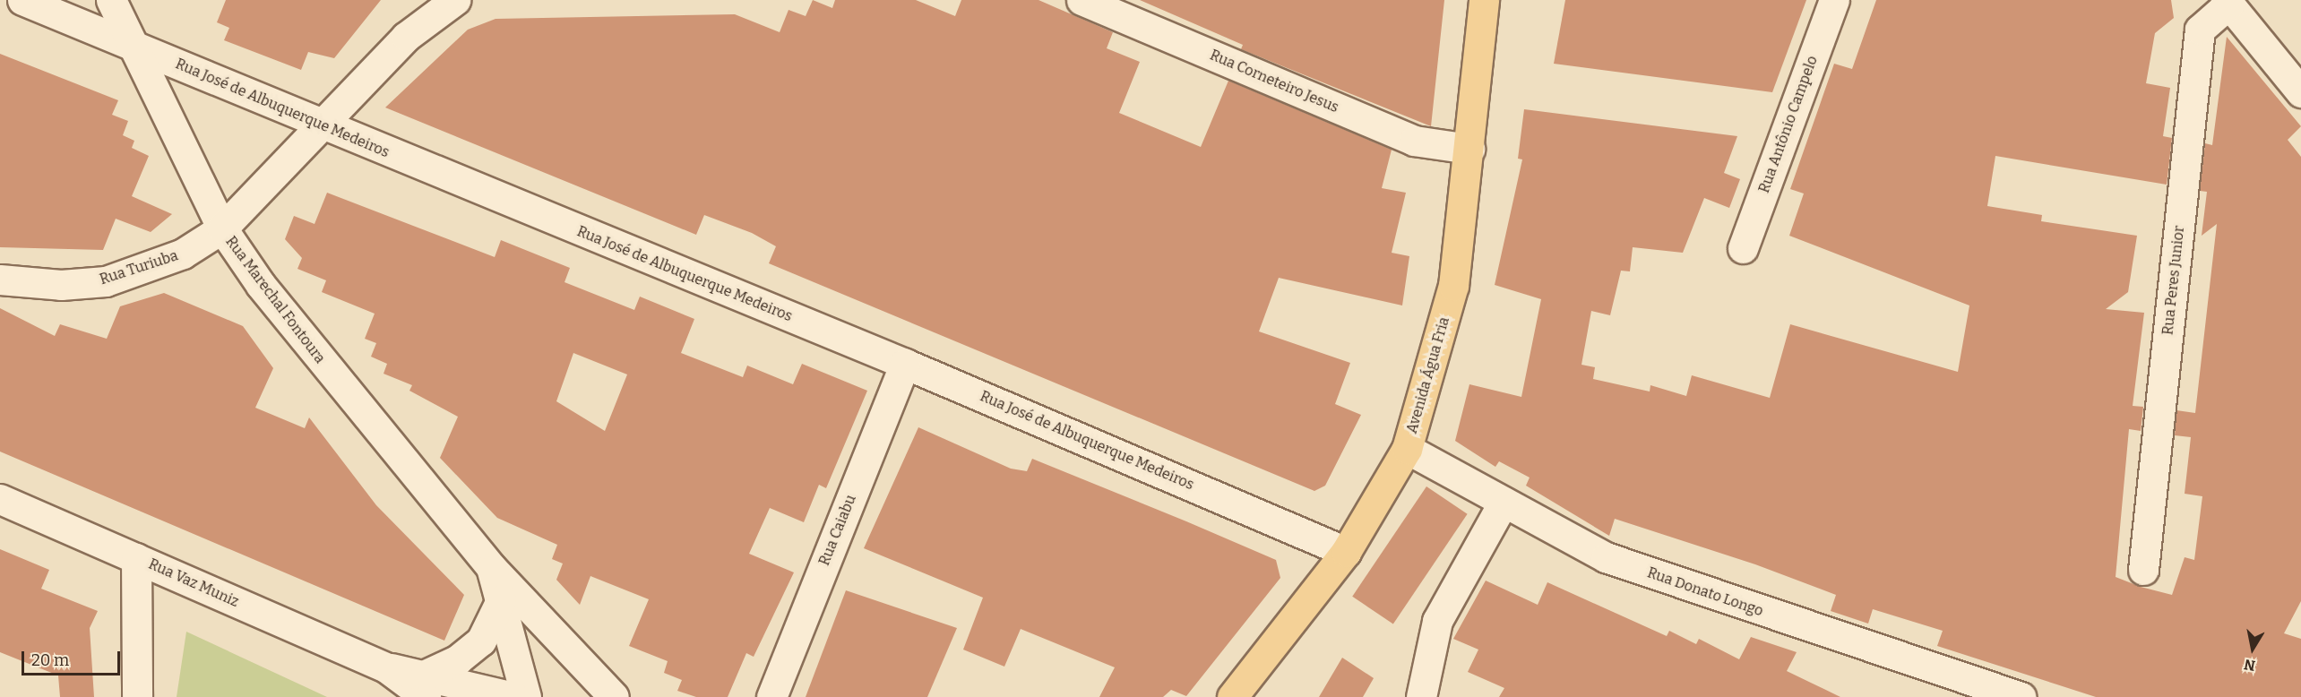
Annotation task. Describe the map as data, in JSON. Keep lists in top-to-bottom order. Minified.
{"streets":{"main road":["Avenida Água Fria"],"street":["Rua Corneteiro Jesus","Rua José de Albuquerque Medeiros","Rua Antônio Campelo","Rua Turiuba","Rua Peres Junior","Rua Marechal Fontoura","Rua Caiabu","Rua Vaz Muniz","Rua Donato Longo"]},"crossings":[["Rua Corneteiro Jesus","Avenida Água Fria"],["Rua José de Albuquerque Medeiros","Rua Turiuba"],["Rua José de Albuquerque Medeiros","Rua Marechal Fontoura"],["Rua José de Albuquerque Medeiros","Avenida Água Fria"],["Rua José de Albuquerque Medeiros","Rua Caiabu"],["Rua Turiuba","Rua Marechal Fontoura"],["Avenida Água Fria","Rua Donato Longo"]],"scale_bar":"20 m","north":"bottom"}
